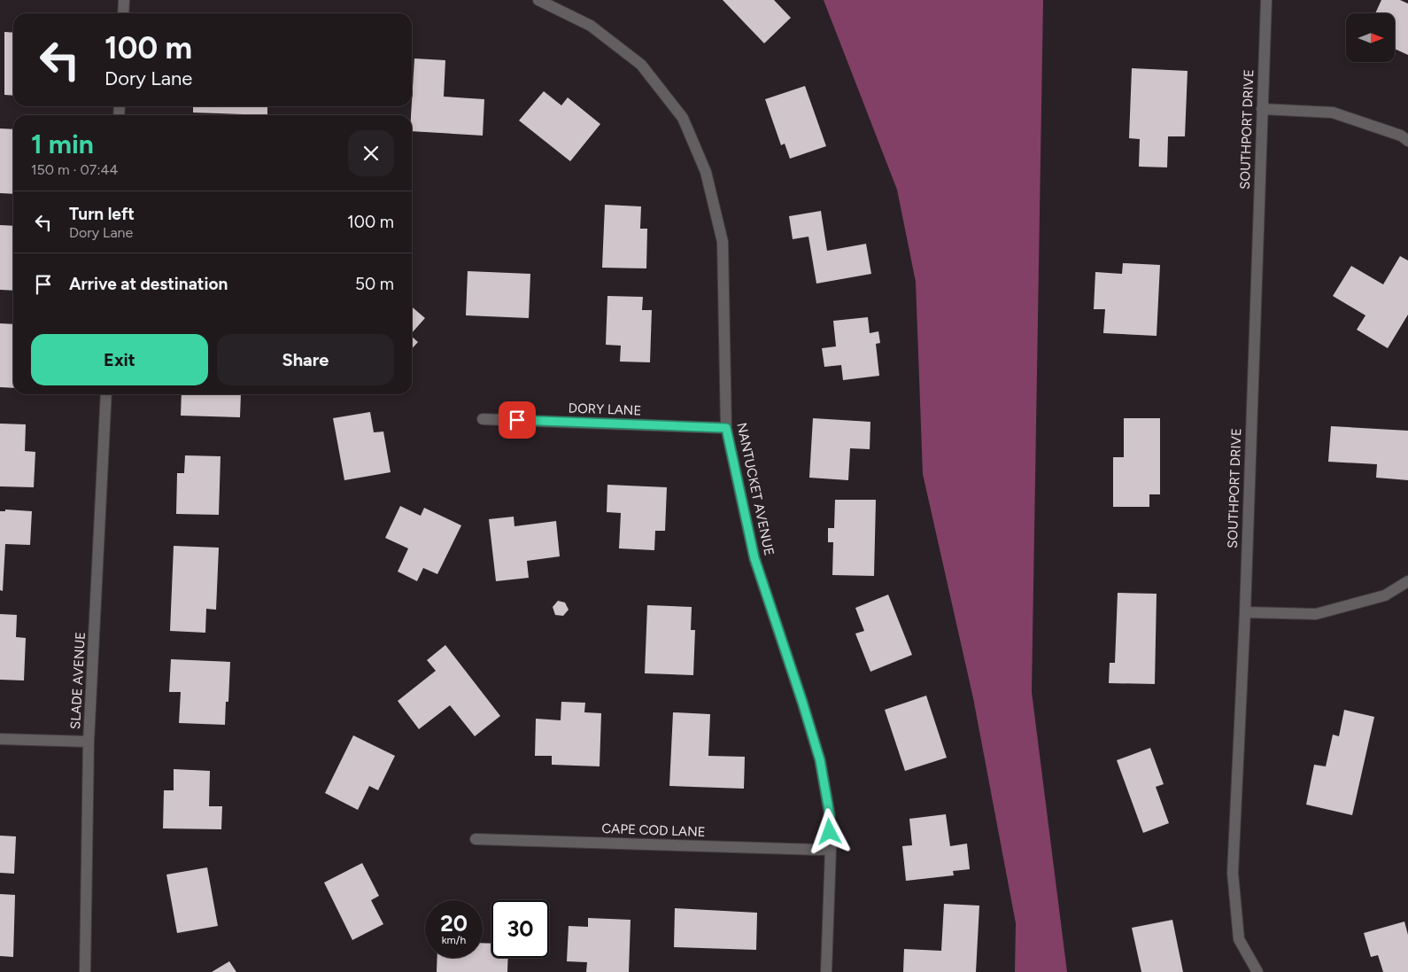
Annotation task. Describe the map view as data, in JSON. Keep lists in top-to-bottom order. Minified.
{"streets":{"street":["SOUTHPORT DRIVE","DORY LANE","NANTUCKET AVENUE","SLADE AVENUE","CAPE COD LANE"]},"crossings":[["DORY LANE","NANTUCKET AVENUE"],["NANTUCKET AVENUE","CAPE COD LANE"]],"north":"right","page":{"turn":["100 m","Dory Lane"],"heading":["1 min","150 m · 07:44"],"list":[{"name":"Turn left","note":"Dory Lane","value":"100 m"},{"name":"Arrive at destination","value":"50 m"}],"buttons":["Exit","Share"],"speed":"20 km/h","limit":"30"}}
